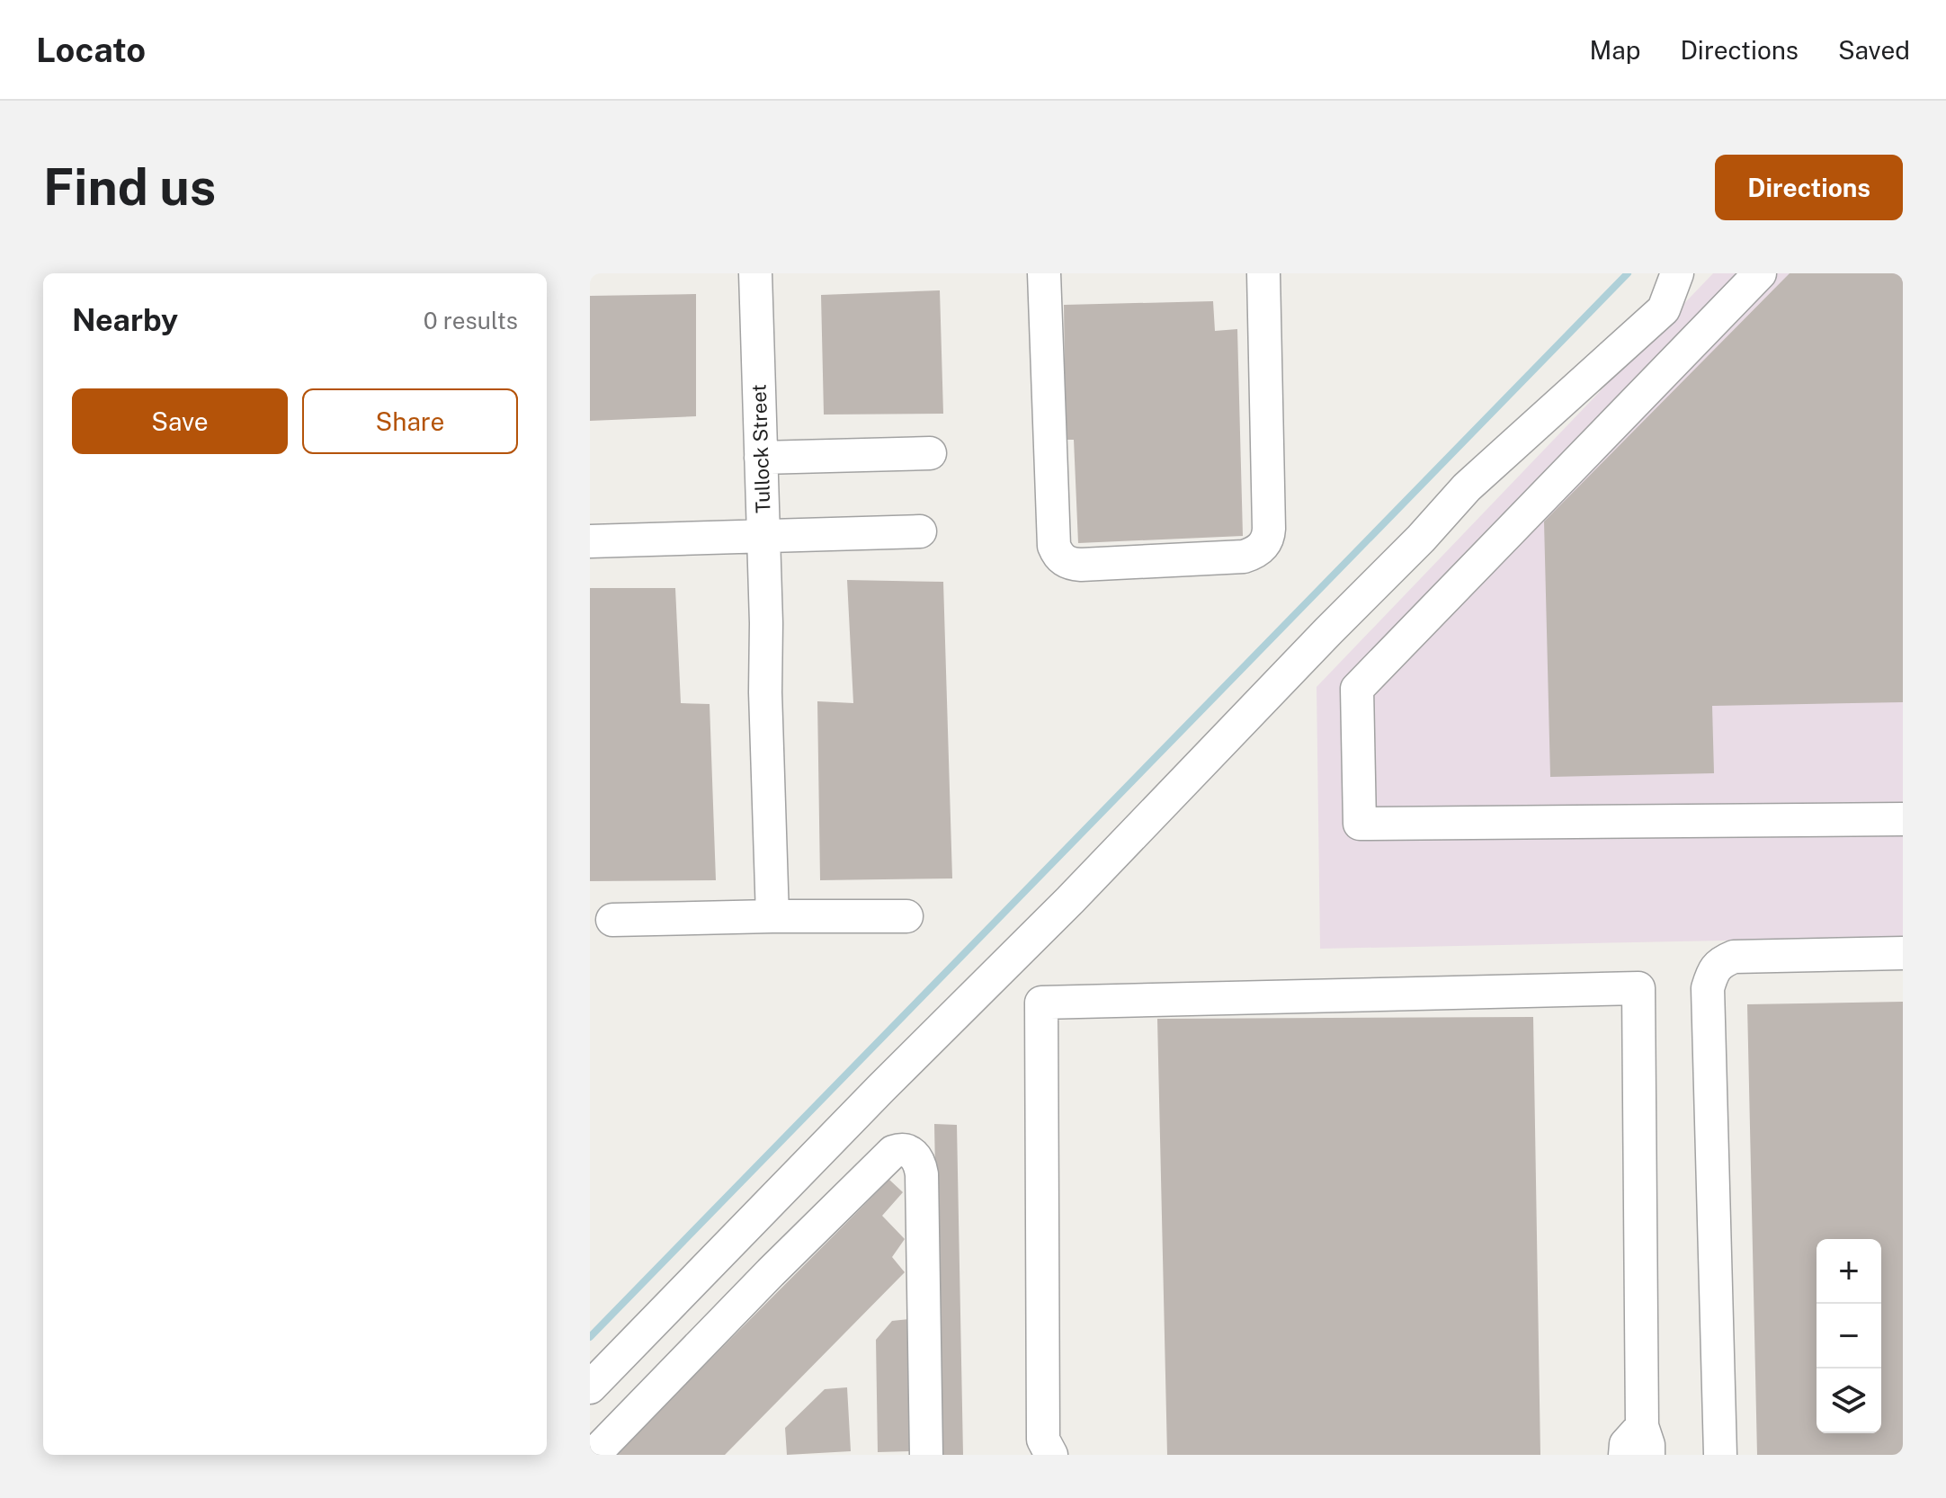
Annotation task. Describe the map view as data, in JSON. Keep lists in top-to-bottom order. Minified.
{"streets":{"street":["Tullock Street"]},"page":{"header":"Locato","nav":["Map","Directions","Saved"],"buttons":["Directions",["Save","Share"]],"title":"Find us","heading":["Nearby","0 results"],"map_buttons":["+","−"]}}
